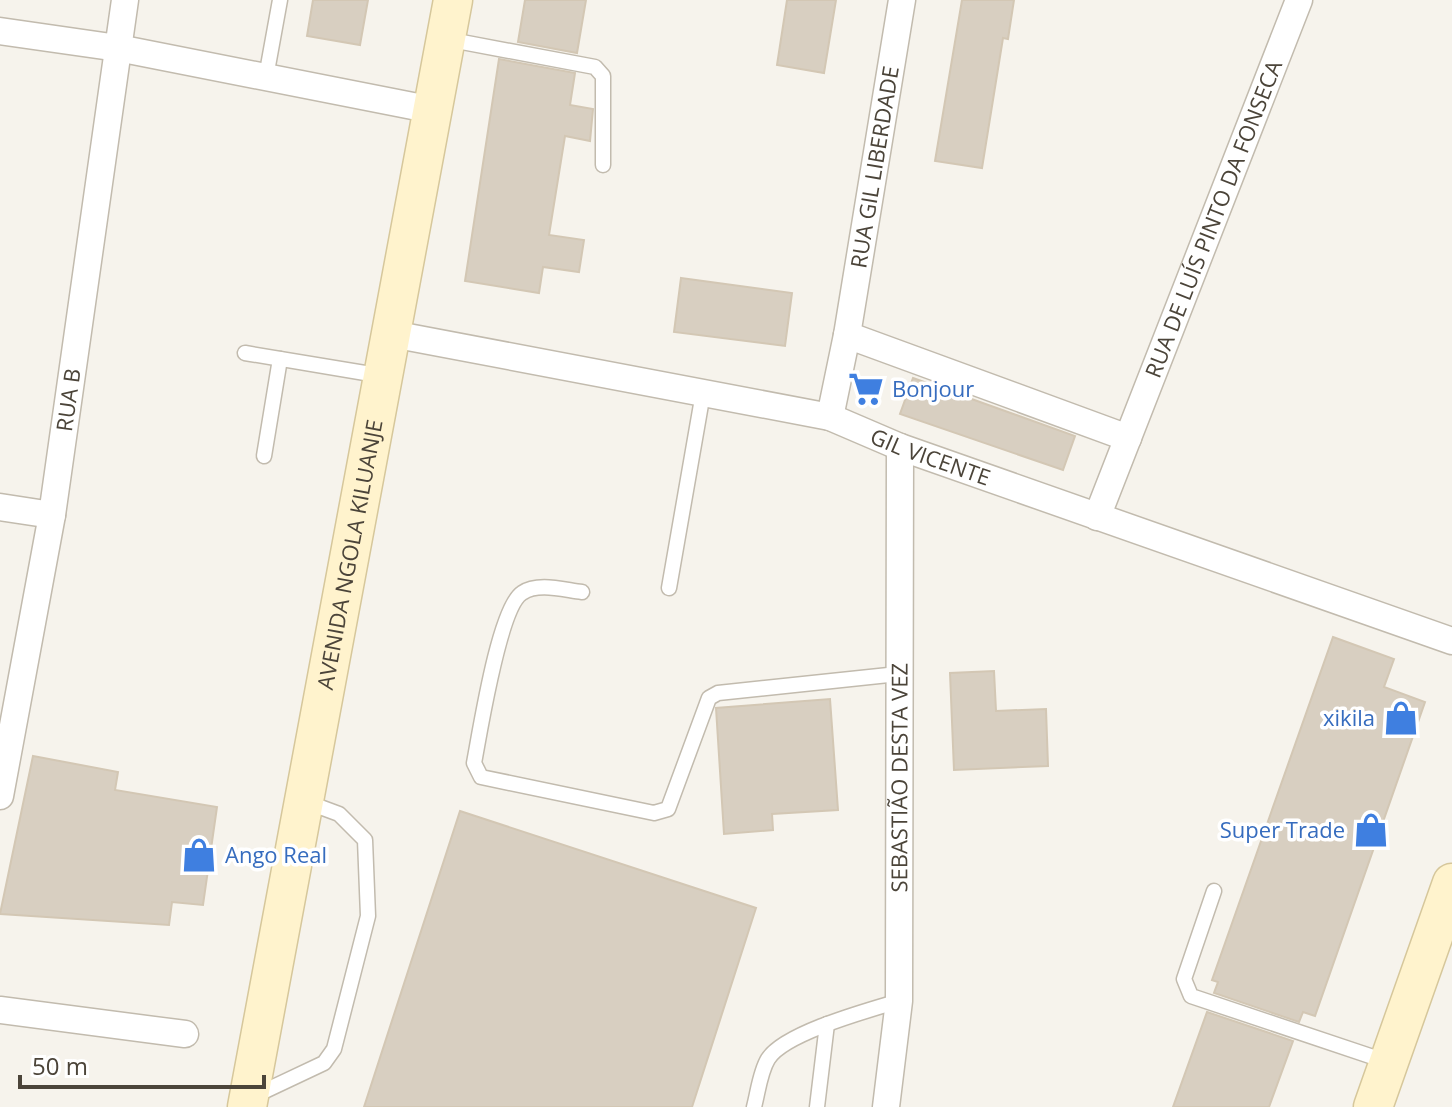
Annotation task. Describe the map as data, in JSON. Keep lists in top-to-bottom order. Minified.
{"streets":{"main road":["AVENIDA NGOLA KILUANJE"],"street":["RUA GIL LIBERDADE","RUA DE LUÍS PINTO DA FONSECA","RUA B","GIL VICENTE","SEBASTIÃO DESTA VEZ"]},"crossings":[["RUA GIL LIBERDADE","GIL VICENTE"],["RUA DE LUÍS PINTO DA FONSECA","GIL VICENTE"],["GIL VICENTE","AVENIDA NGOLA KILUANJE"],["GIL VICENTE","SEBASTIÃO DESTA VEZ"]],"places":{"supermarket":["Bonjour"],"shop":["xikila","Super Trade","Ango Real"]},"scale_bar":"50 m"}
